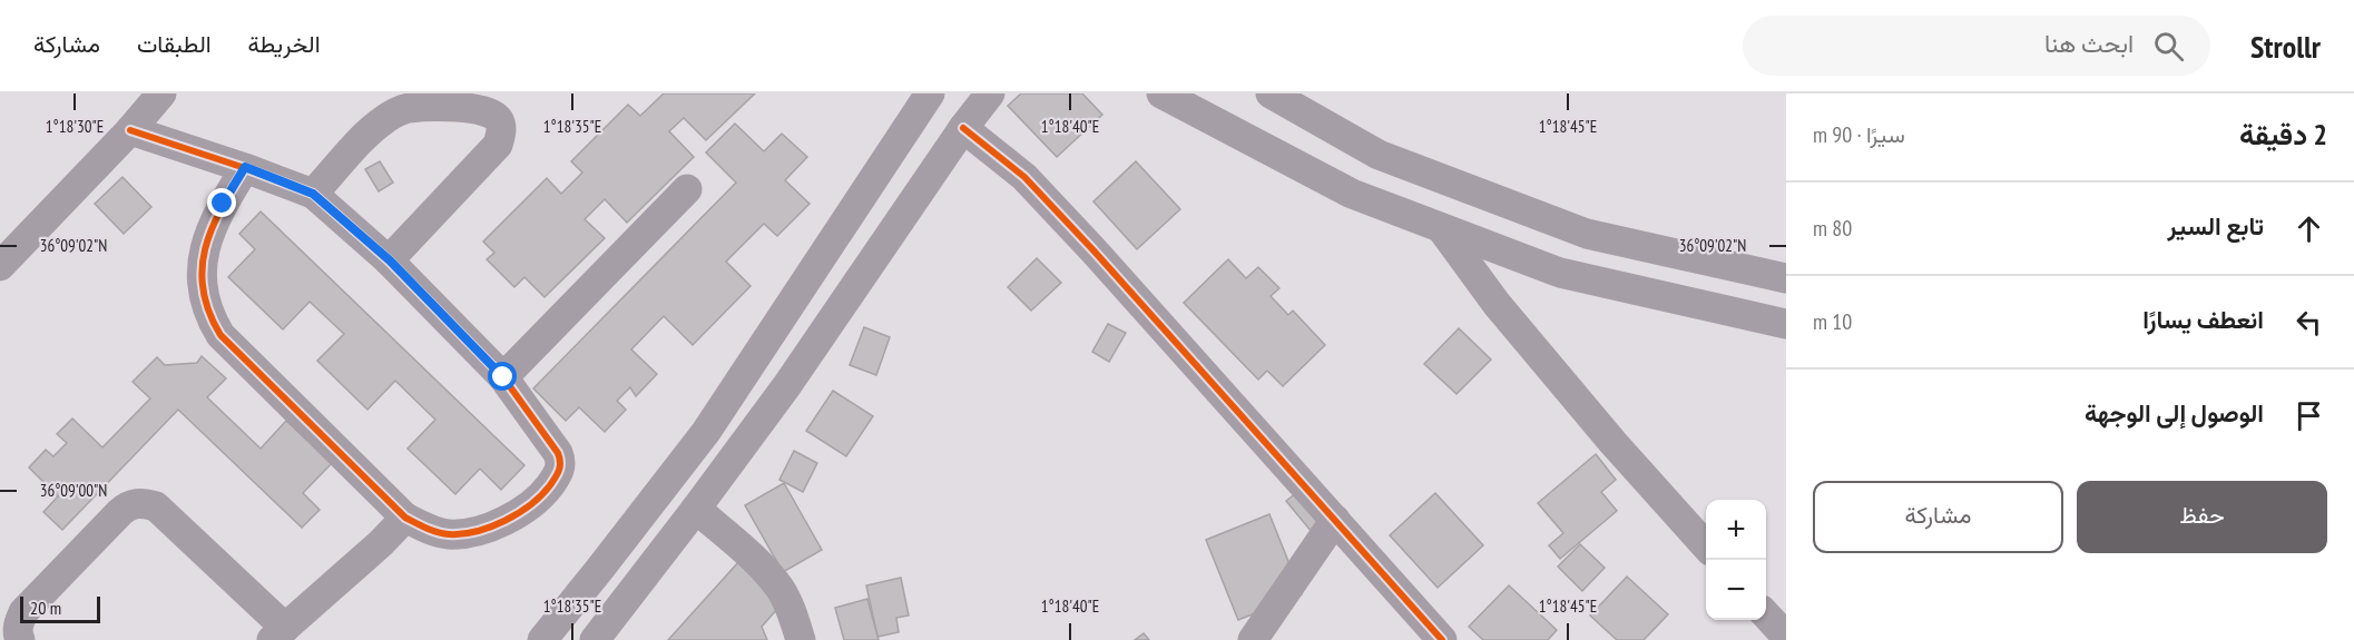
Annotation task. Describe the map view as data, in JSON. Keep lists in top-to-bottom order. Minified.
{"scale_bar":"20 m","page":{"header":"Strollr","search":"ابحث هنا","nav":["الخريطة","الطبقات","مشاركة"],"heading":["2 دقيقة","سيرًا · 90 m"],"list":[["تابع السير","80 m"],["انعطف يسارًا","10 m"],"الوصول إلى الوجهة"],"buttons":["حفظ","مشاركة"],"map_buttons":["+","−"],"scale":"20 m"},"coordinates":["1°18'30\"E","1°18'35\"E","1°18'40\"E","1°18'45\"E","36°09'02\"N","36°09'00\"N"]}
